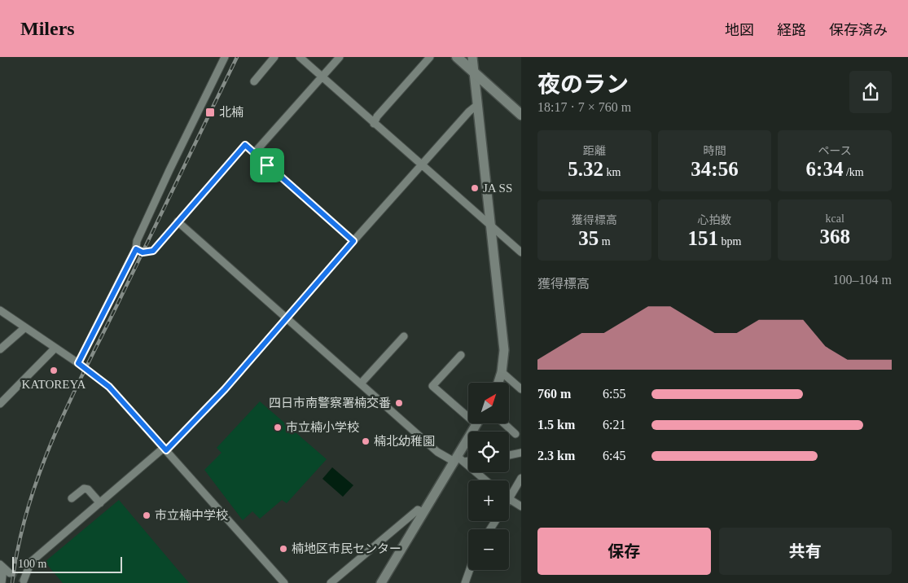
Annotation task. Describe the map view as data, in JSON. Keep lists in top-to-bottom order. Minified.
{"places":{"transit":["北楠"],"other":["JA SS","KATOREYA","四日市南警察署楠交番","市立楠小学校","楠北幼稚園","市立楠中学校","楠地区市民センター"]},"scale_bar":"100 m","north":"top right","page":{"header":"Milers","nav":["地図","経路","保存済み"],"heading":["夜のラン","18:17 · 7 × 760 m"],"stats":[["距離","5.32 km"],["時間","34:56"],["ペース","6:34 /km"],["獲得標高","35 m"],["心拍数","151 bpm"],["kcal","368"]],"chart":["獲得標高","100–104 m"],"list":[{"name":"760 m","note":"6:55"},{"name":"1.5 km","note":"6:21"},{"name":"2.3 km","note":"6:45"}],"map_buttons":["+","−"],"buttons":["保存","共有"],"scale":"100 m"}}
